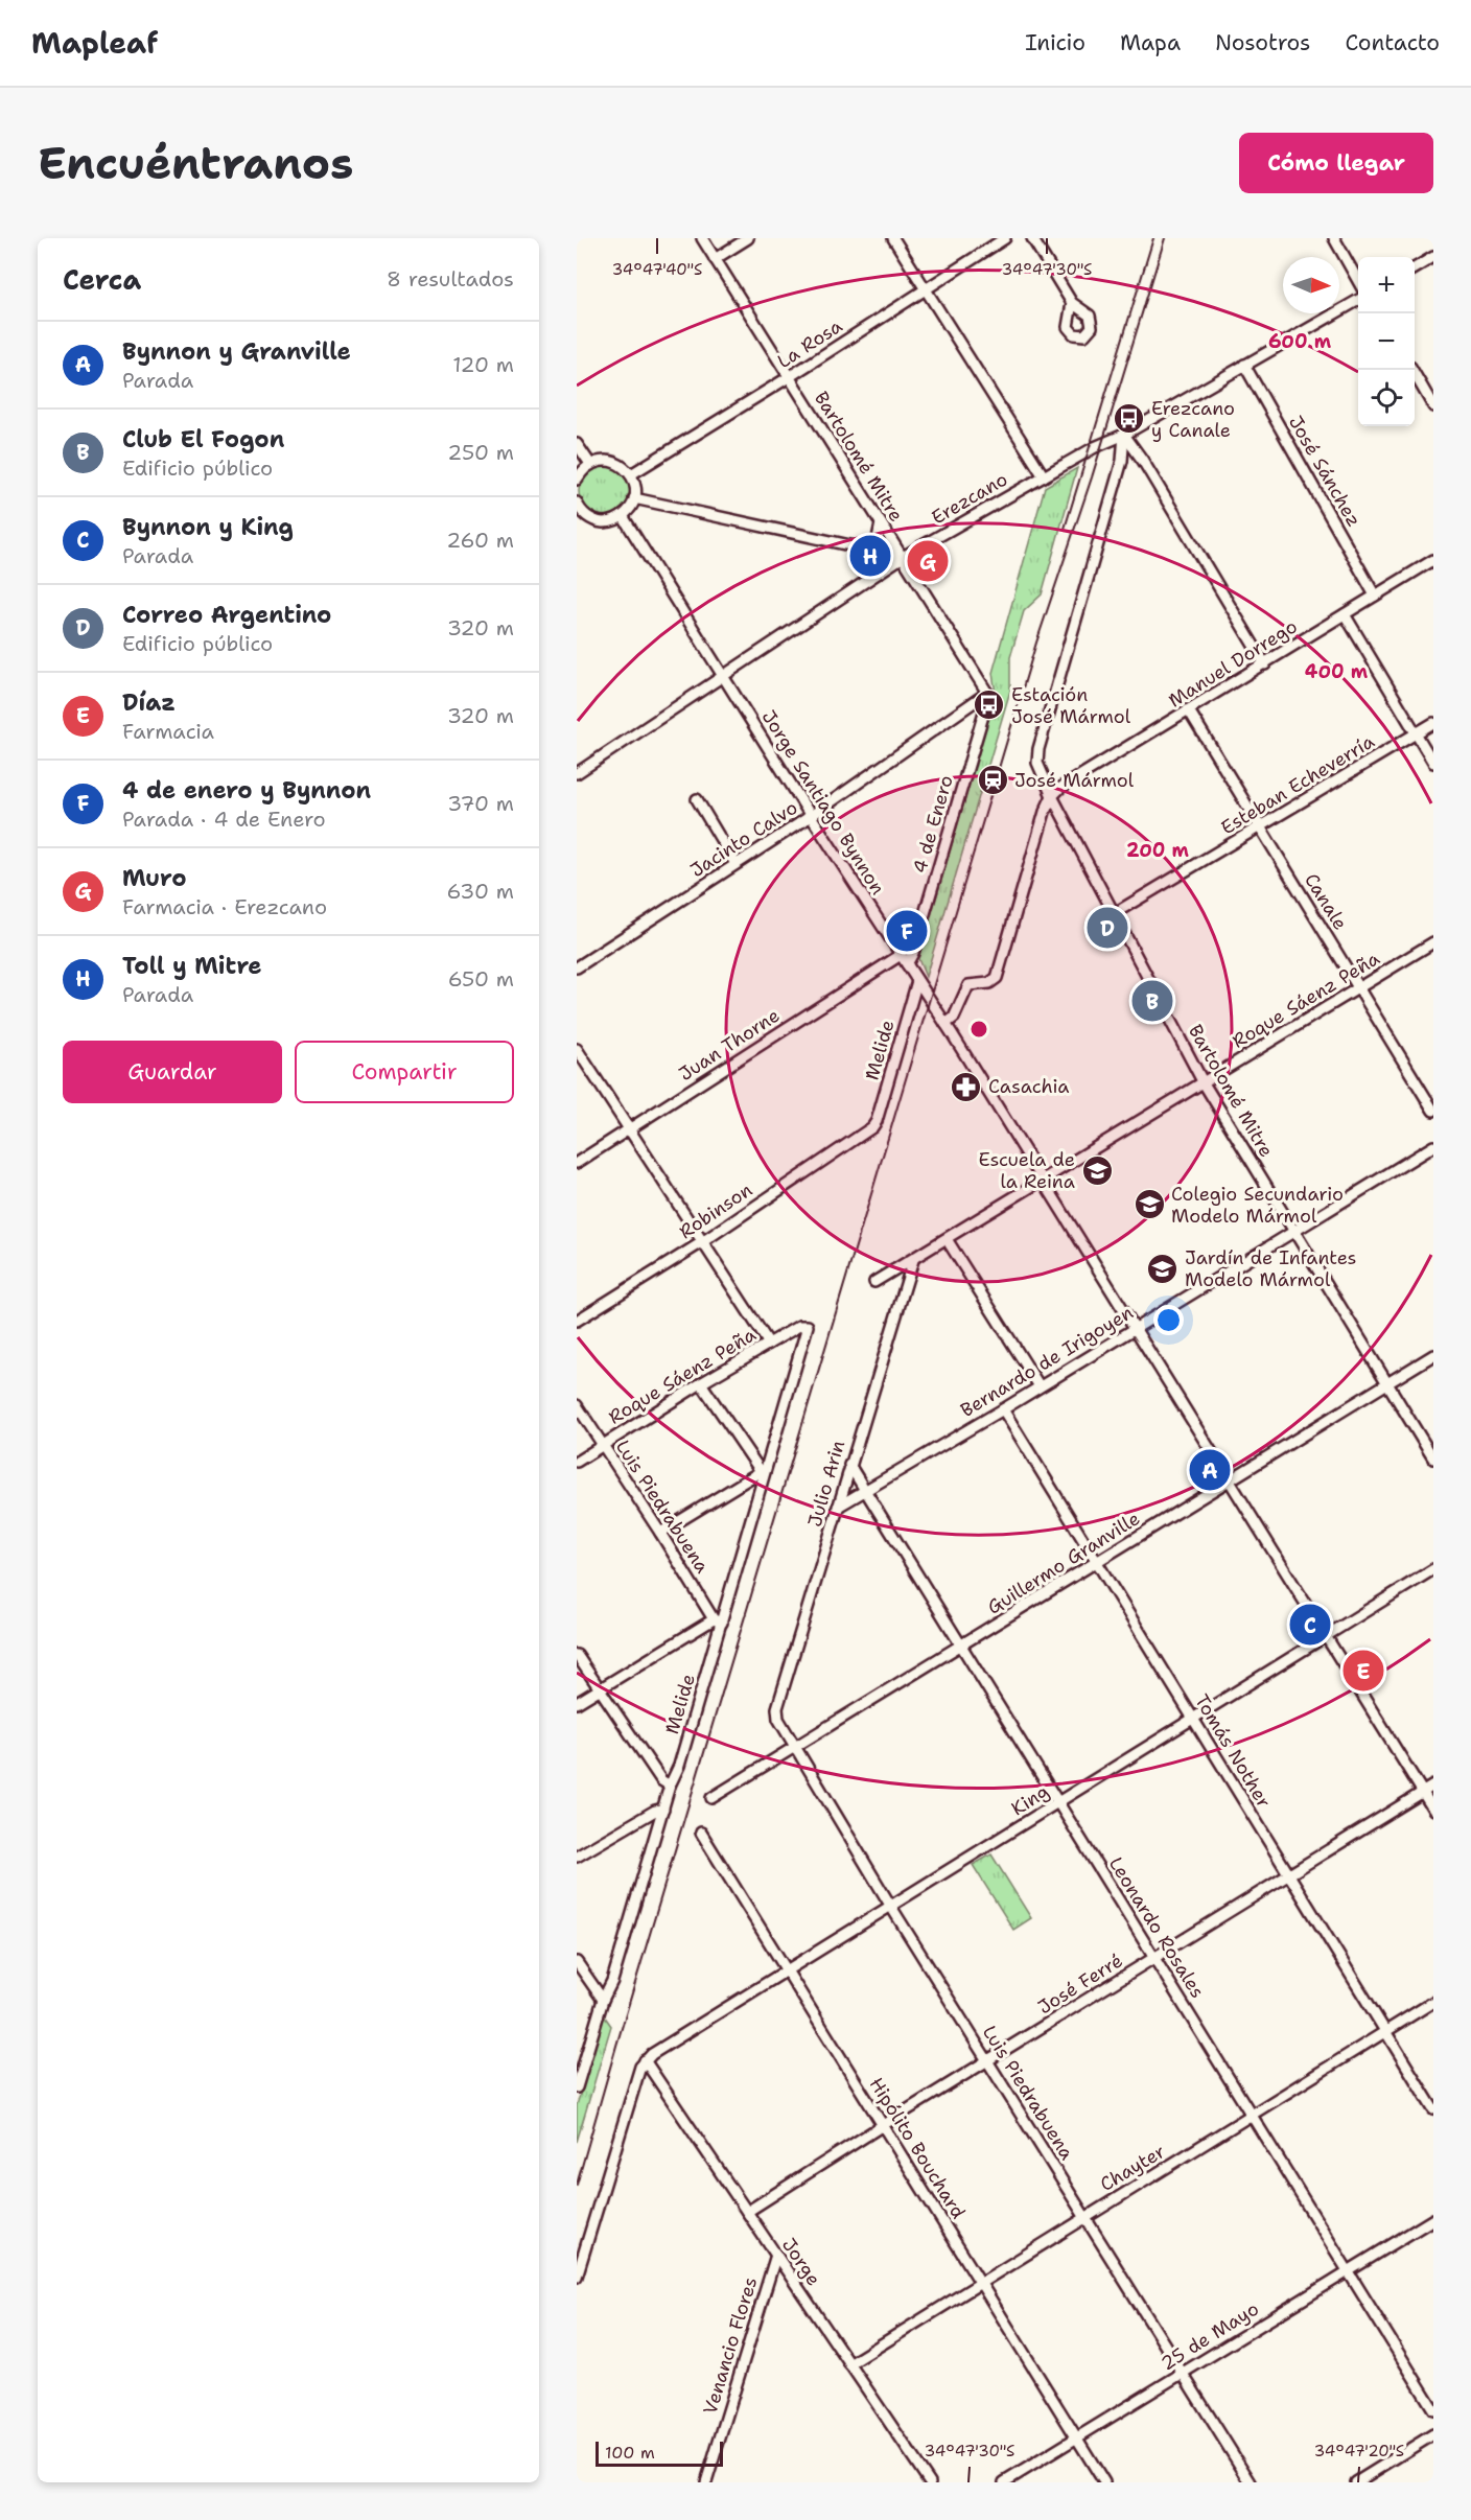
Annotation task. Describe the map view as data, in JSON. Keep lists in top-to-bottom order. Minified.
{"streets":{"street":["La Rosa","Bartolomé Mitre","José Sánchez","Erezcano","Manuel Dorrego","Esteban Echeverría","Jorge Santiago Bynnon","4 de Enero","Jacinto Calvo","Canale","Roque Sáenz Peña","Juan Thorne","Melide","Robinson","Bernardo de Irigoyen","Julio Arin","Luis Piedrabuena","Guillermo Granville","Tomás Nother","King","Leonardo Rosales","José Ferré","Hipólito Bouchard","Chayter","Jorge","25 de Mayo","Venancio Flores"]},"crossings":[["La Rosa","Bartolomé Mitre"],["Bartolomé Mitre","Erezcano"],["Bartolomé Mitre","Manuel Dorrego"],["Bartolomé Mitre","Esteban Echeverría"],["Bartolomé Mitre","4 de Enero"],["Bartolomé Mitre","Jacinto Calvo"],["Bartolomé Mitre","Roque Sáenz Peña"],["Bartolomé Mitre","Bernardo de Irigoyen"],["Bartolomé Mitre","Guillermo Granville"],["José Sánchez","Erezcano"],["José Sánchez","Manuel Dorrego"],["Erezcano","Jorge Santiago Bynnon"],["Manuel Dorrego","Canale"],["Esteban Echeverría","Canale"],["Jorge Santiago Bynnon","4 de Enero"],["Jorge Santiago Bynnon","Jacinto Calvo"],["Jorge Santiago Bynnon","Roque Sáenz Peña"],["Jorge Santiago Bynnon","Juan Thorne"],["Jorge Santiago Bynnon","Melide"],["Jorge Santiago Bynnon","Bernardo de Irigoyen"],["Jorge Santiago Bynnon","Guillermo Granville"],["Jorge Santiago Bynnon","King"],["Jorge Santiago Bynnon","José Ferré"],["4 de Enero","Jacinto Calvo"],["Canale","Roque Sáenz Peña"],["Roque Sáenz Peña","Melide"],["Roque Sáenz Peña","Julio Arin"],["Roque Sáenz Peña","Luis Piedrabuena"],["Melide","Robinson"],["Melide","Luis Piedrabuena"],["Bernardo de Irigoyen","Julio Arin"],["Bernardo de Irigoyen","Tomás Nother"],["Bernardo de Irigoyen","Leonardo Rosales"],["Julio Arin","Luis Piedrabuena"],["Julio Arin","Leonardo Rosales"],["Luis Piedrabuena","Guillermo Granville"],["Luis Piedrabuena","King"],["Luis Piedrabuena","José Ferré"],["Luis Piedrabuena","Chayter"],["Luis Piedrabuena","25 de Mayo"],["Guillermo Granville","Tomás Nother"],["Guillermo Granville","Leonardo Rosales"],["Tomás Nother","King"],["Tomás Nother","José Ferré"],["Tomás Nother","Chayter"],["King","Leonardo Rosales"],["King","Hipólito Bouchard"],["King","Jorge"],["Leonardo Rosales","José Ferré"],["Leonardo Rosales","Chayter"],["Leonardo Rosales","25 de Mayo"],["José Ferré","Hipólito Bouchard"],["José Ferré","Jorge"],["Hipólito Bouchard","Chayter"],["Hipólito Bouchard","25 de Mayo"],["Chayter","Jorge"],["Jorge","Venancio Flores"]],"places":{"bus stop":["Erezcano y Canale","Estación José Mármol"],"station":["José Mármol"],"pharmacy":["Casachia"],"school or university":["Escuela de la Reina","Colegio Secundario Modelo Mármol","Jardín de Infantes Modelo Mármol"]},"scale_bar":"100 m","north":"right","page":{"header":"Mapleaf","nav":["Inicio","Mapa","Nosotros","Contacto"],"buttons":["Cómo llegar",["Guardar","Compartir"]],"title":"Encuéntranos","heading":["Cerca","8 resultados"],"map_buttons":["+","−"],"list":[{"mark":"A","name":"Bynnon y Granville","note":"Parada","value":"120 m"},{"mark":"B","name":"Club El Fogon","note":"Edificio público","value":"250 m"},{"mark":"C","name":"Bynnon y King","note":"Parada","value":"260 m"},{"mark":"D","name":"Correo Argentino","note":"Edificio público","value":"320 m"},{"mark":"E","name":"Díaz","note":"Farmacia","value":"320 m"},{"mark":"F","name":"4 de enero y Bynnon","note":"Parada · 4 de Enero","value":"370 m"},{"mark":"G","name":"Muro","note":"Farmacia · Erezcano","value":"630 m"},{"mark":"H","name":"Toll y Mitre","note":"Parada","value":"650 m"}],"pins":["H","G","D","F","B","A","C","E"],"scale":"100 m"},"coordinates":["34°47'40\"S","34°47'30\"S","34°47'20\"S"],"rings":["600 m","400 m","200 m"]}
